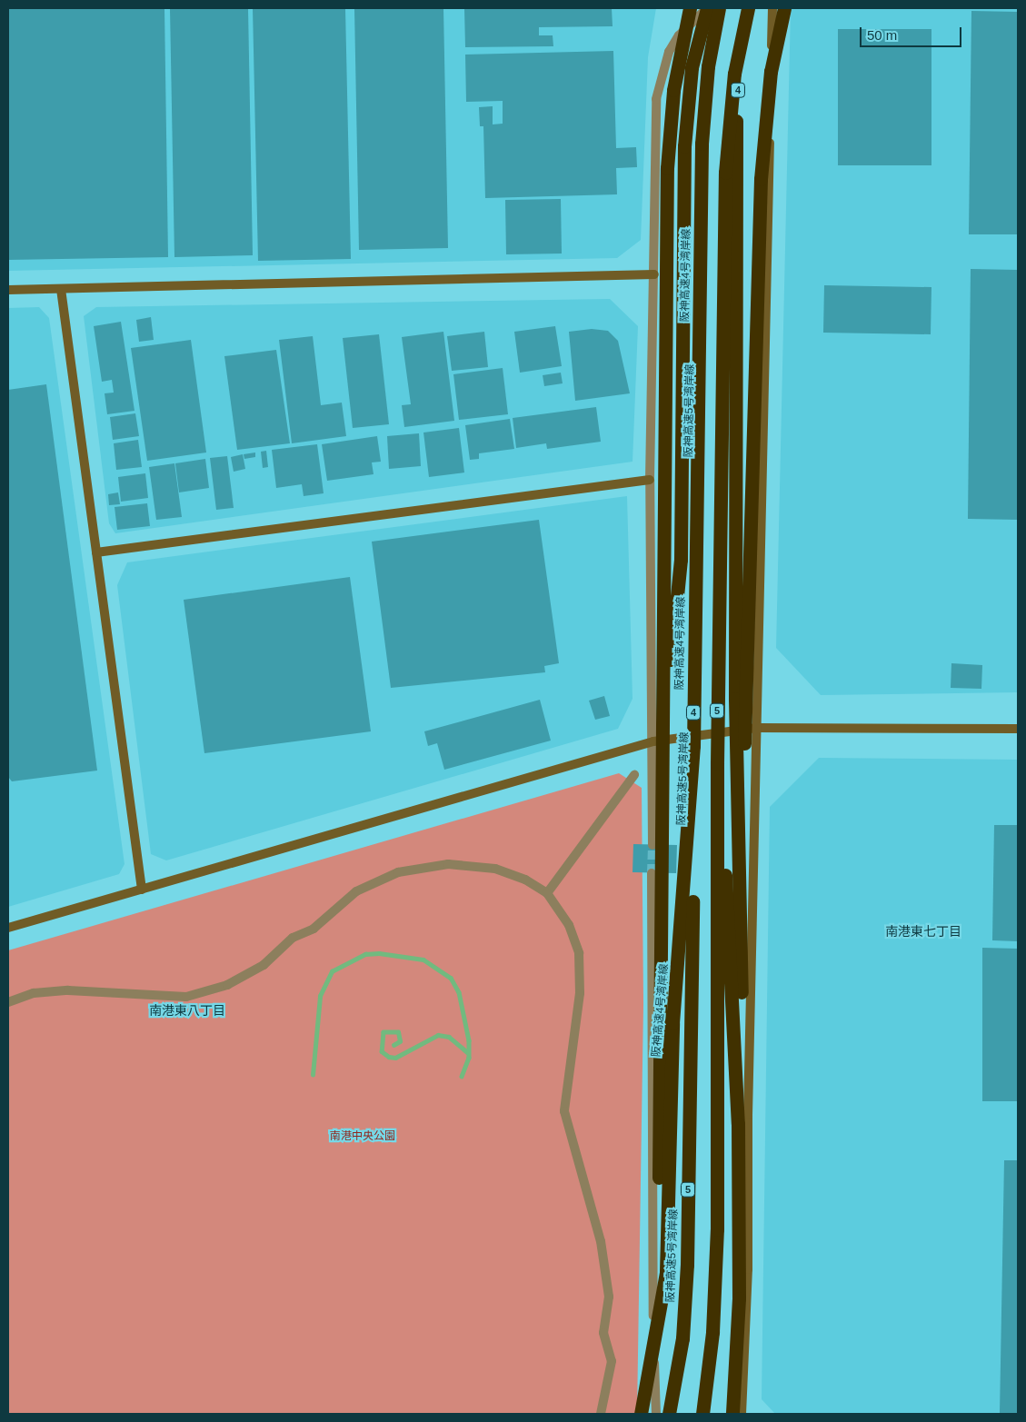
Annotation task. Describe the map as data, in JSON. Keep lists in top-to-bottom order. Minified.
{"streets":{"highway":["4","阪神高速4号湾岸線","阪神高速5号湾岸線","5"]},"districts":["南港東七丁目","南港東八丁目"],"parks":["南港中央公園"],"scale_bar":"50 m"}
